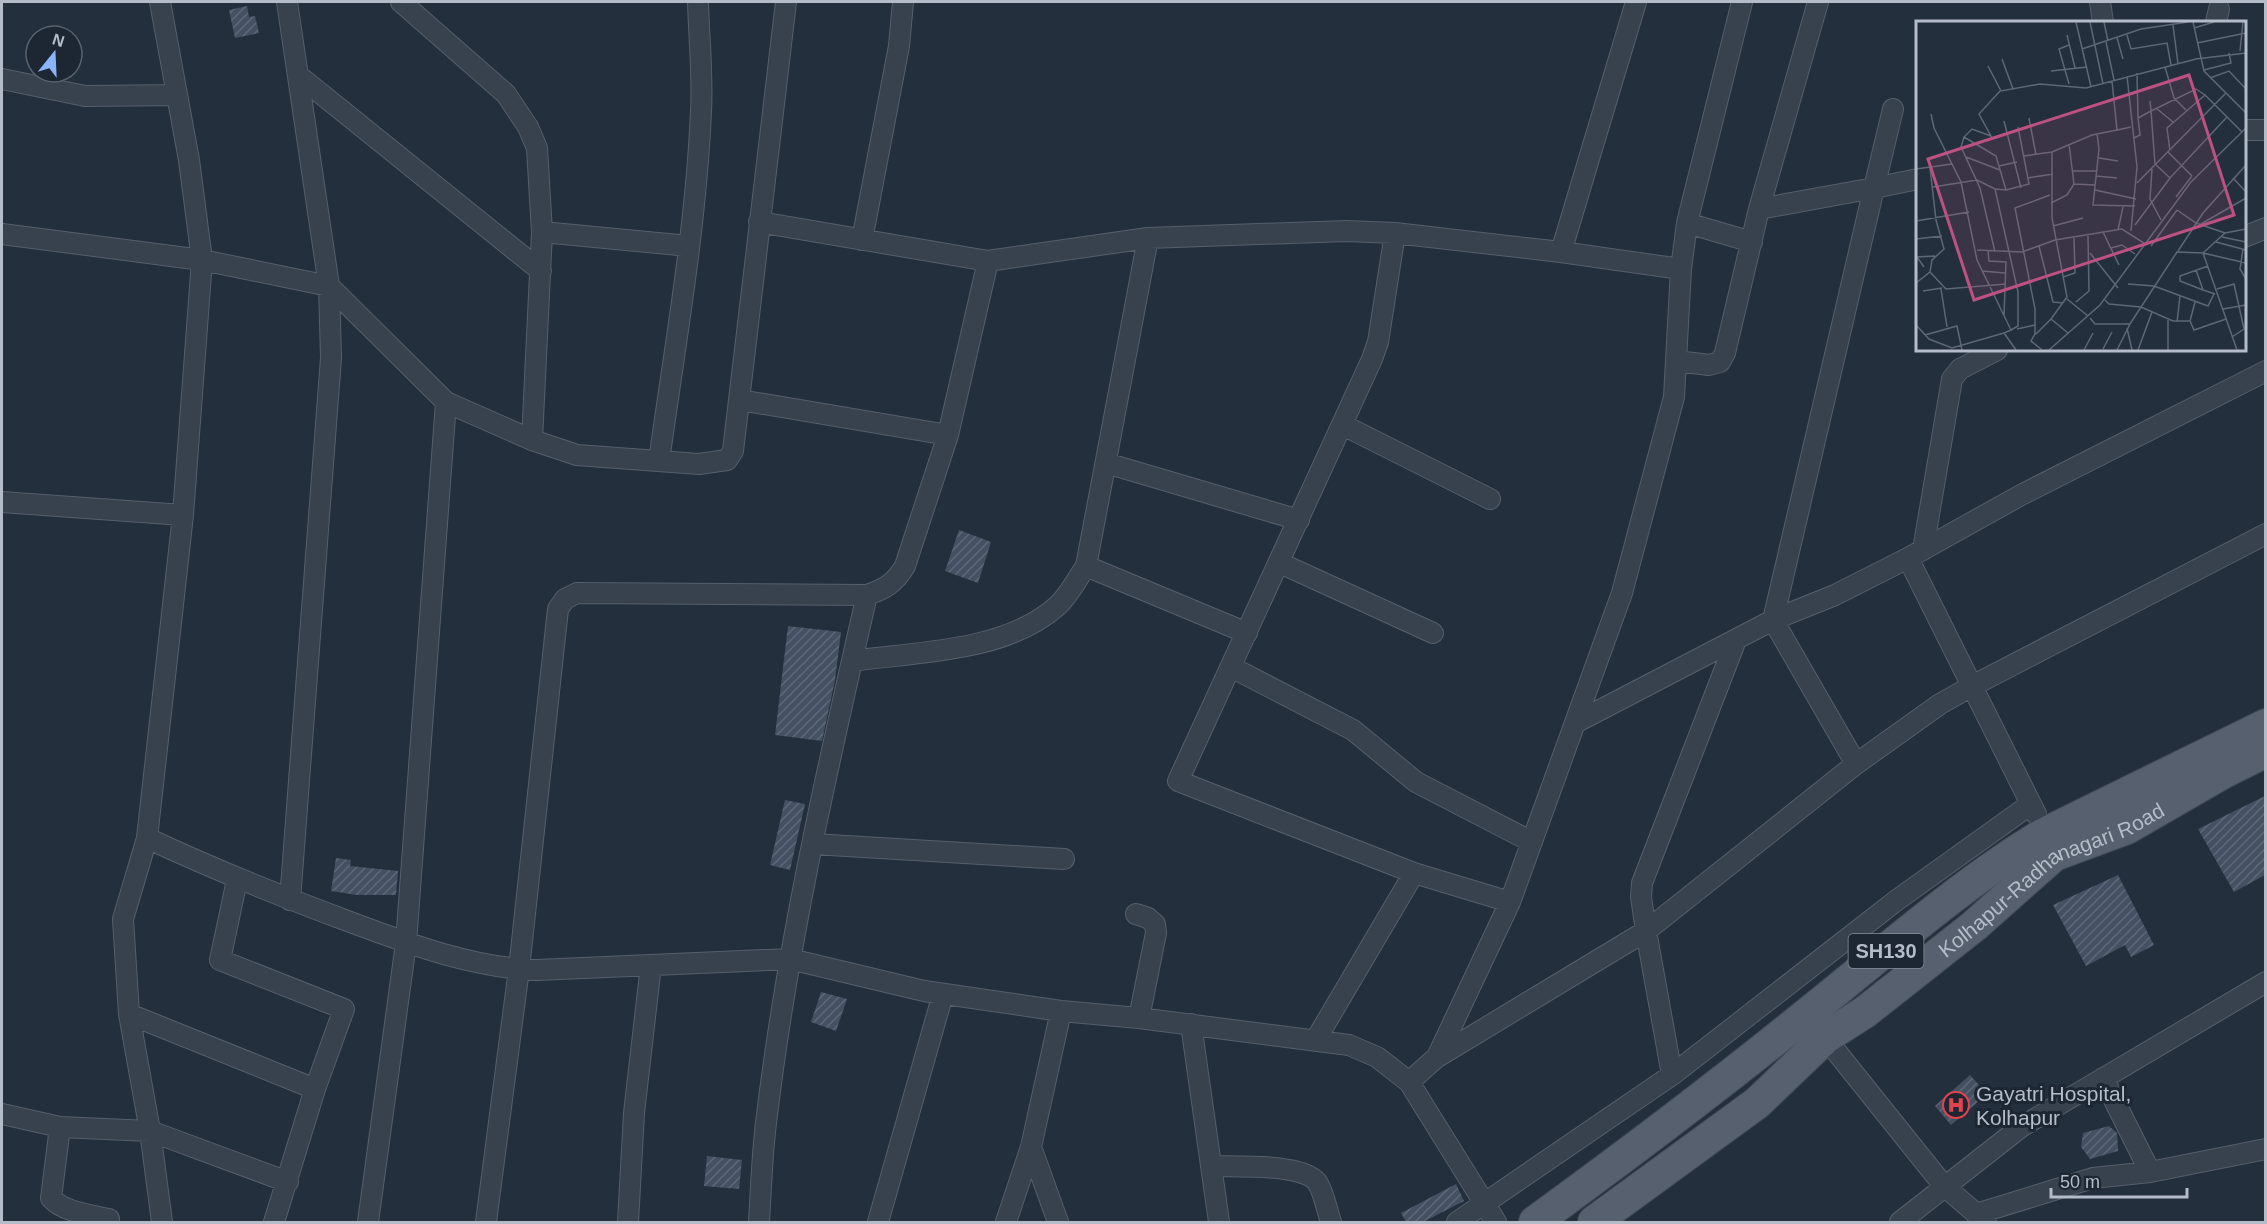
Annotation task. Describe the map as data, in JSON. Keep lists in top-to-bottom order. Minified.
{"streets":{"main road":["Kolhapur-Radhanagari Road"]},"places":{"hospital":["Gayatri Hospital, Kolhapur"]},"scale_bar":"50 m","north":"top"}
